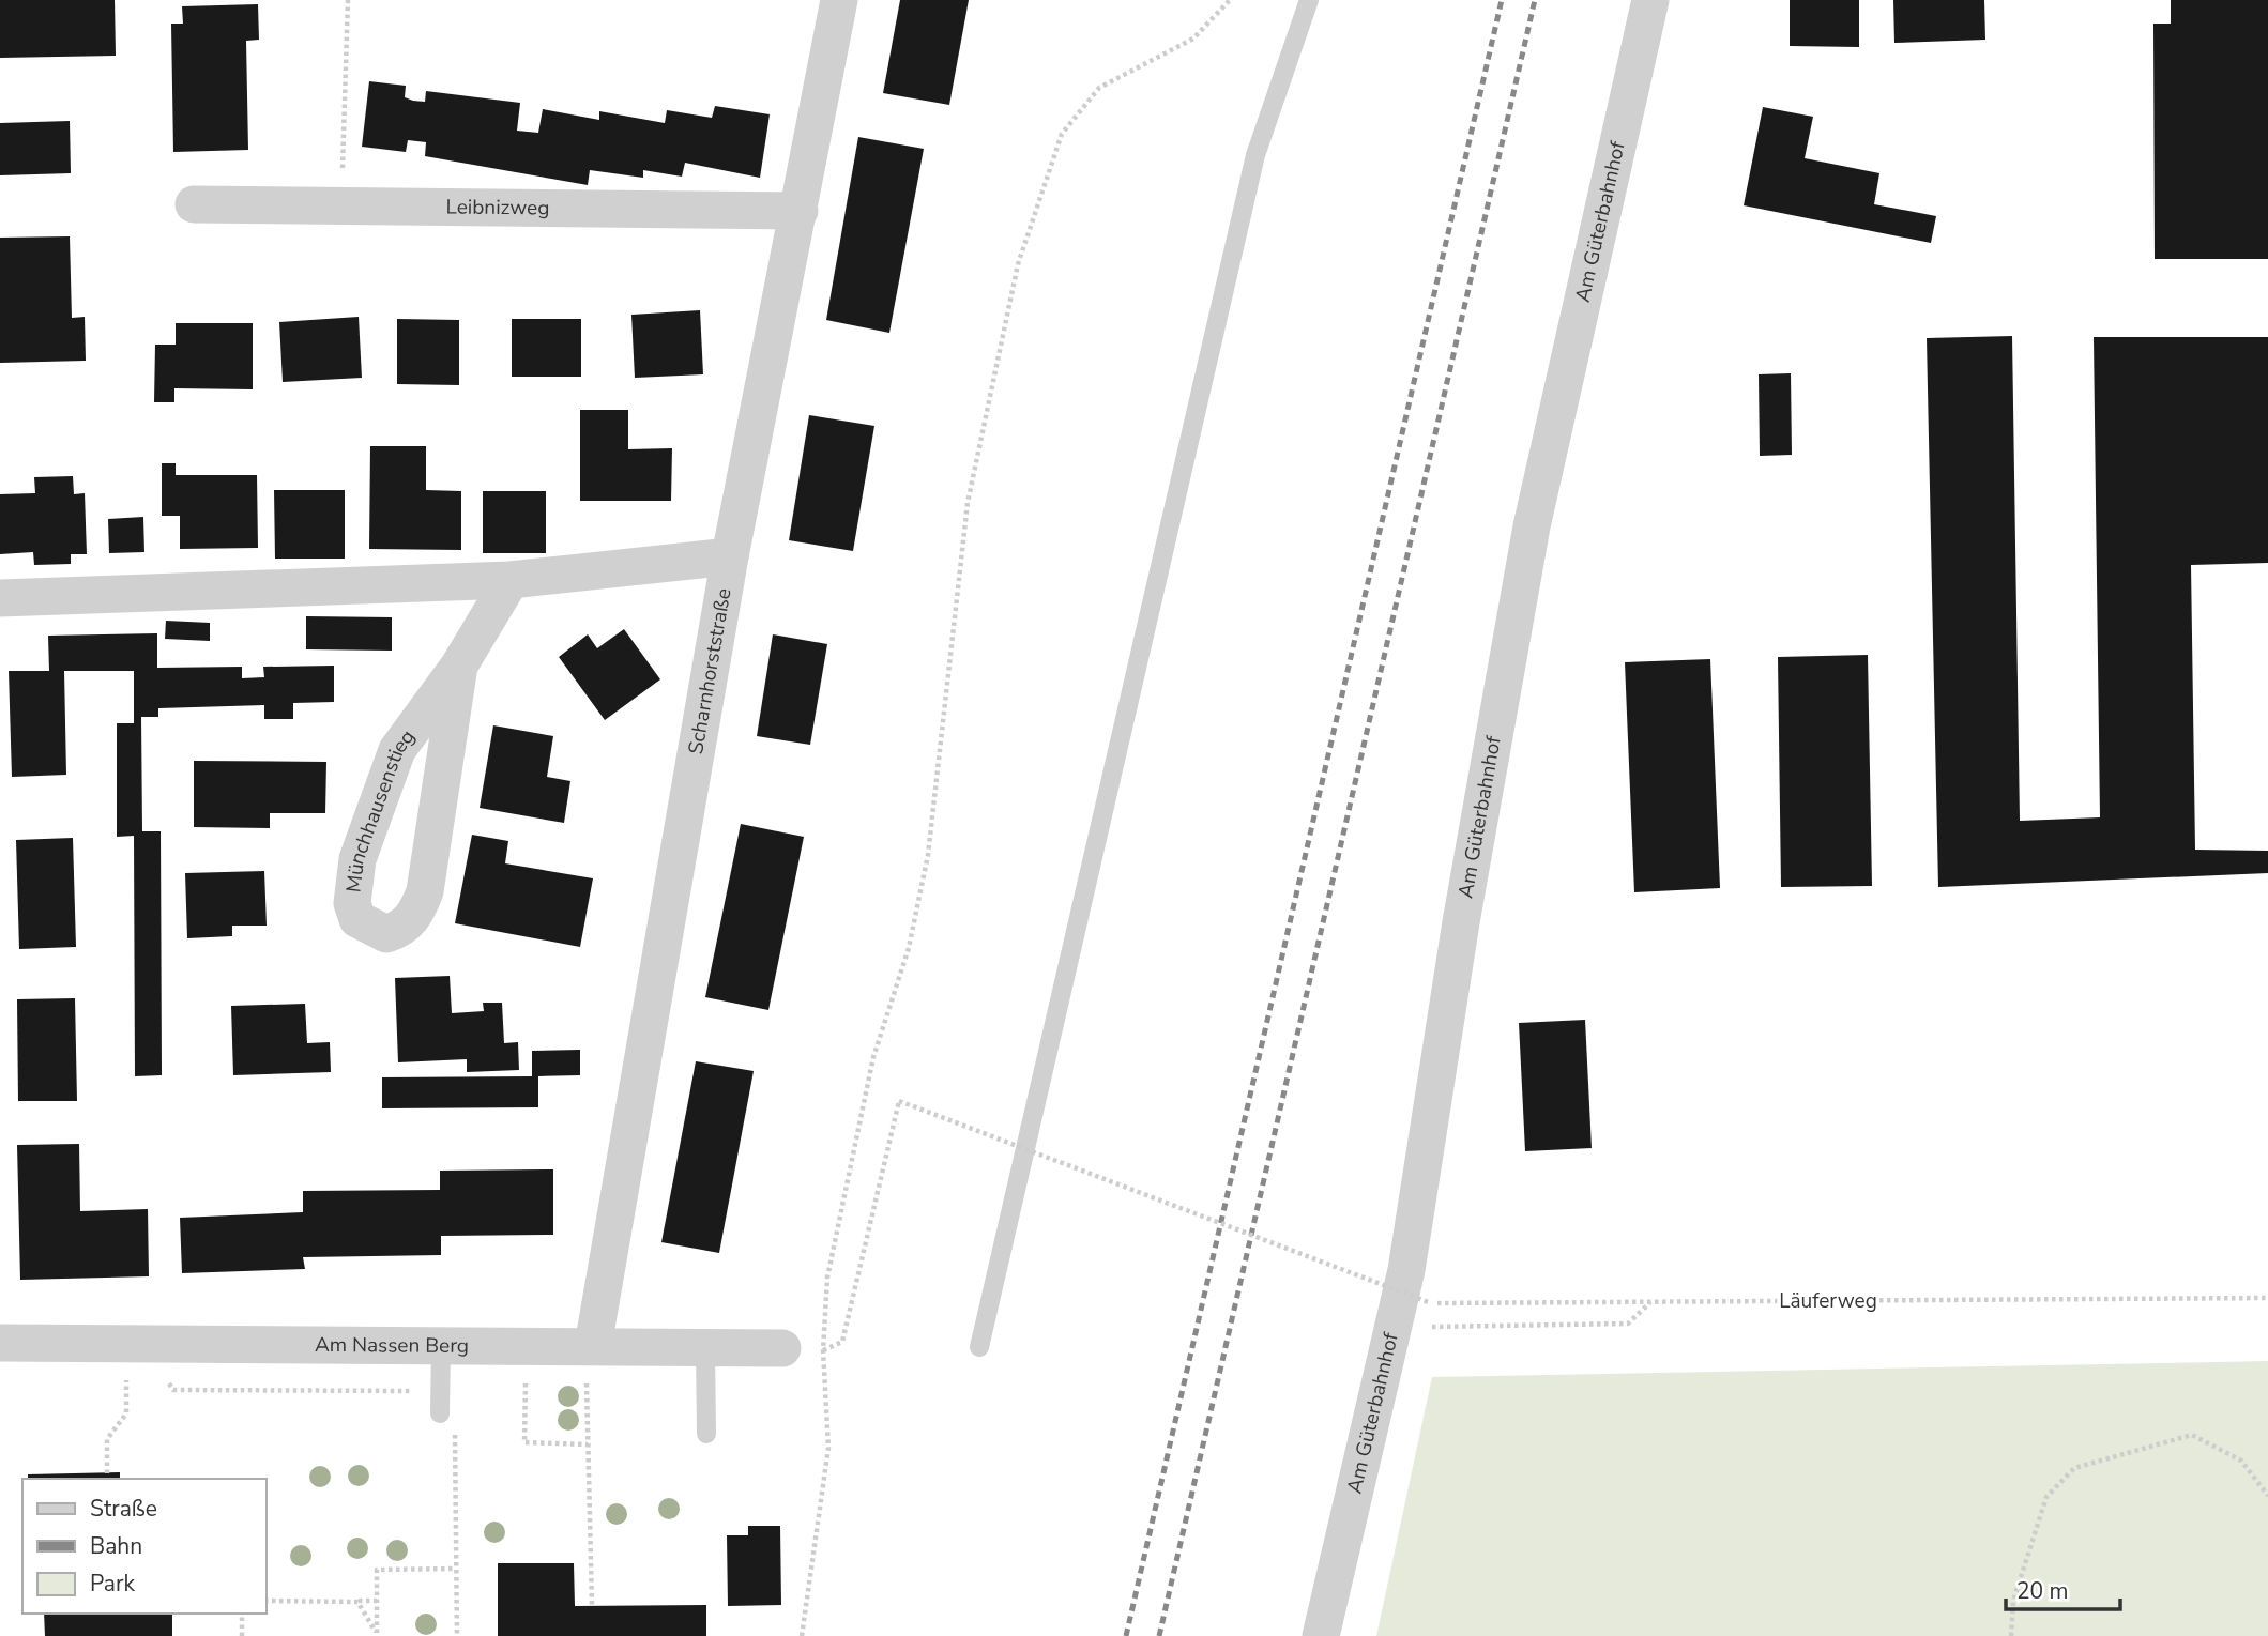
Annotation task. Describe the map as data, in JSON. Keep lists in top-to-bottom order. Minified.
{"streets":{"street":["Leibnizweg","Am Güterbahnhof","Scharnhorststraße","Münchhausenstieg","Am Nassen Berg"],"path":["Läuferweg"]},"crossings":[["Leibnizweg","Scharnhorststraße"],["Scharnhorststraße","Am Nassen Berg"]],"legend":["Straße","Bahn","Park"],"scale_bar":"20 m"}
